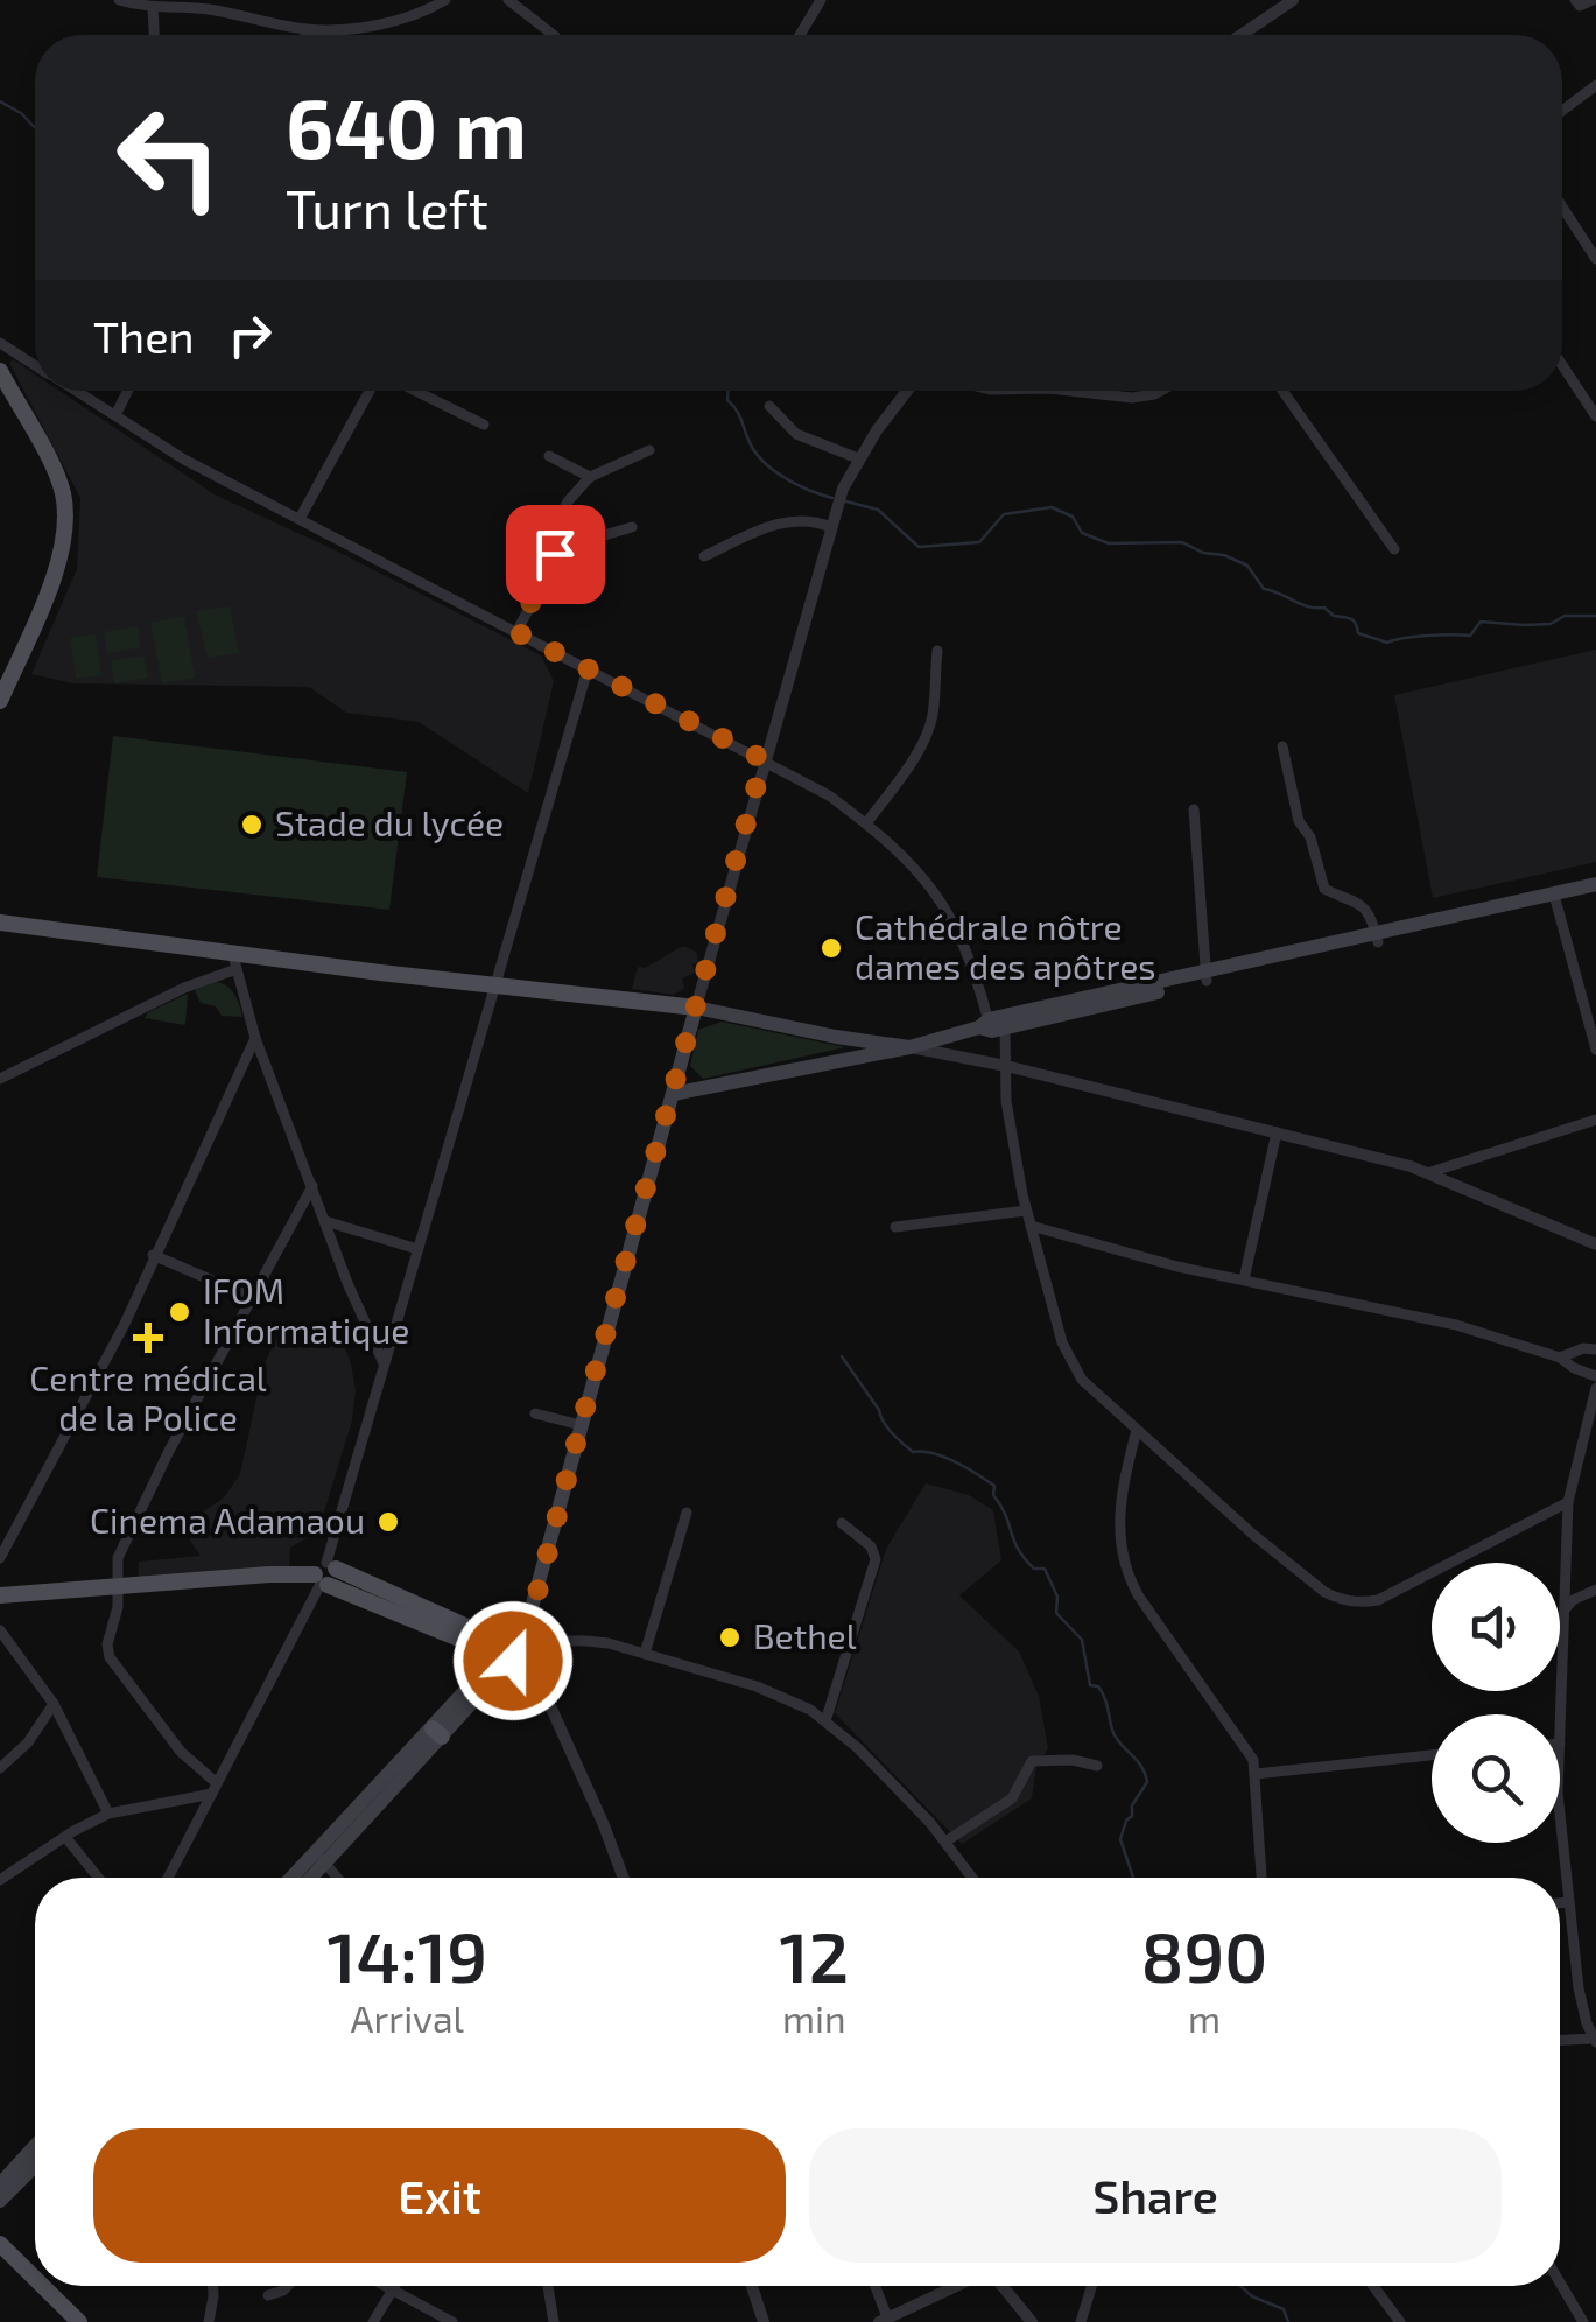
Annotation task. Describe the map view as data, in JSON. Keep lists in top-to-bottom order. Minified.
{"places":{"other":["Stade du lycée","Cathédrale nôtre dames des apôtres","IFOM Informatique","Cinema Adamaou","Bethel"],"health":["Centre médical de la Police"]},"page":{"turn":["640 m","Turn left"],"then":"Then","eta":["14:19","Arrival","12","min","890","m"],"buttons":["Exit","Share"]}}
